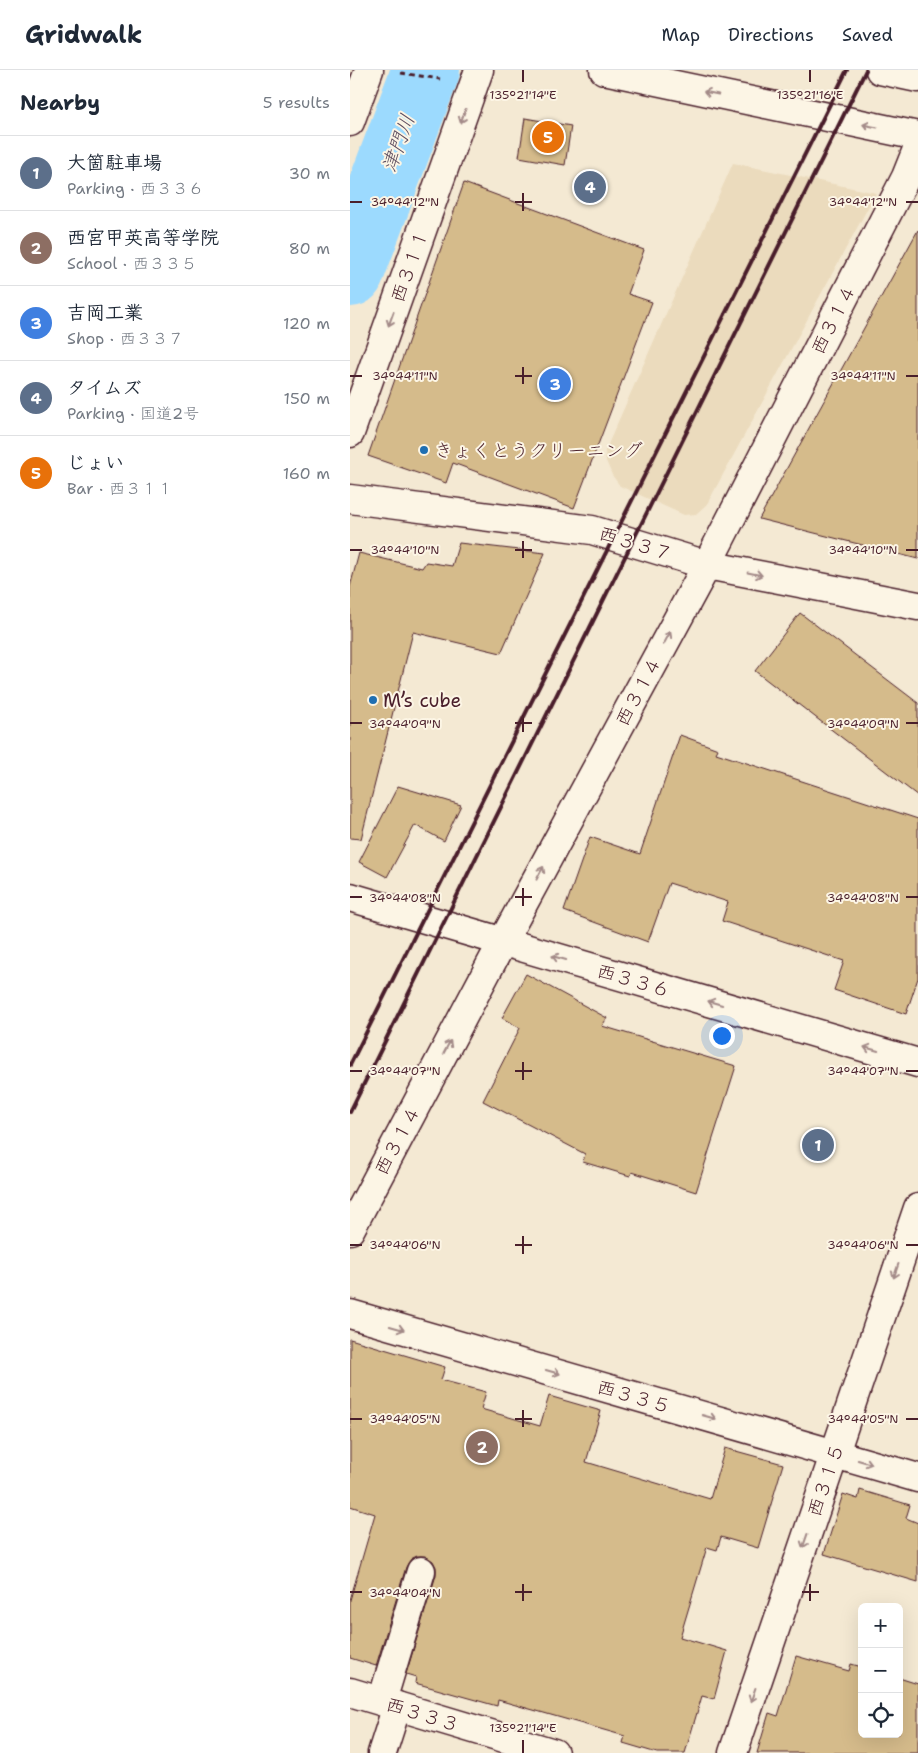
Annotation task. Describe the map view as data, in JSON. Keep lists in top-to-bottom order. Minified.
{"streets":{"main road":["西３１１","西３１４","西３３７","西３３６","西３３５","西３１５","西３３３"]},"crossings":[["西３１４","西３３７"],["西３１４","西３３６"],["西３３５","西３１５"]],"one_way":["西３１１","西３１４","西３３７","西３３６","西３３５","西３１５"],"water":["津門川"],"places":["きょくとうクリーニング","M’s cube"],"page":{"header":"Gridwalk","nav":["Map","Directions","Saved"],"heading":["Nearby","5 results"],"pins":["5","4","3","1","2"],"list":[{"mark":"1","name":"大箇駐車場","note":"Parking · 西３３６","value":"30 m"},{"mark":"2","name":"西宮甲英高等学院","note":"School · 西３３５","value":"80 m"},{"mark":"3","name":"吉岡工業","note":"Shop · 西３３７","value":"120 m"},{"mark":"4","name":"タイムズ","note":"Parking · 国道2号","value":"150 m"},{"mark":"5","name":"じょい","note":"Bar · 西３１１","value":"160 m"}],"map_buttons":["+","−"]},"coordinates":["135°21'14\"E","135°21'16\"E","34°44'12\"N","34°44'11\"N","34°44'10\"N","34°44'09\"N","34°44'08\"N","34°44'07\"N","34°44'06\"N","34°44'05\"N","34°44'04\"N"]}
